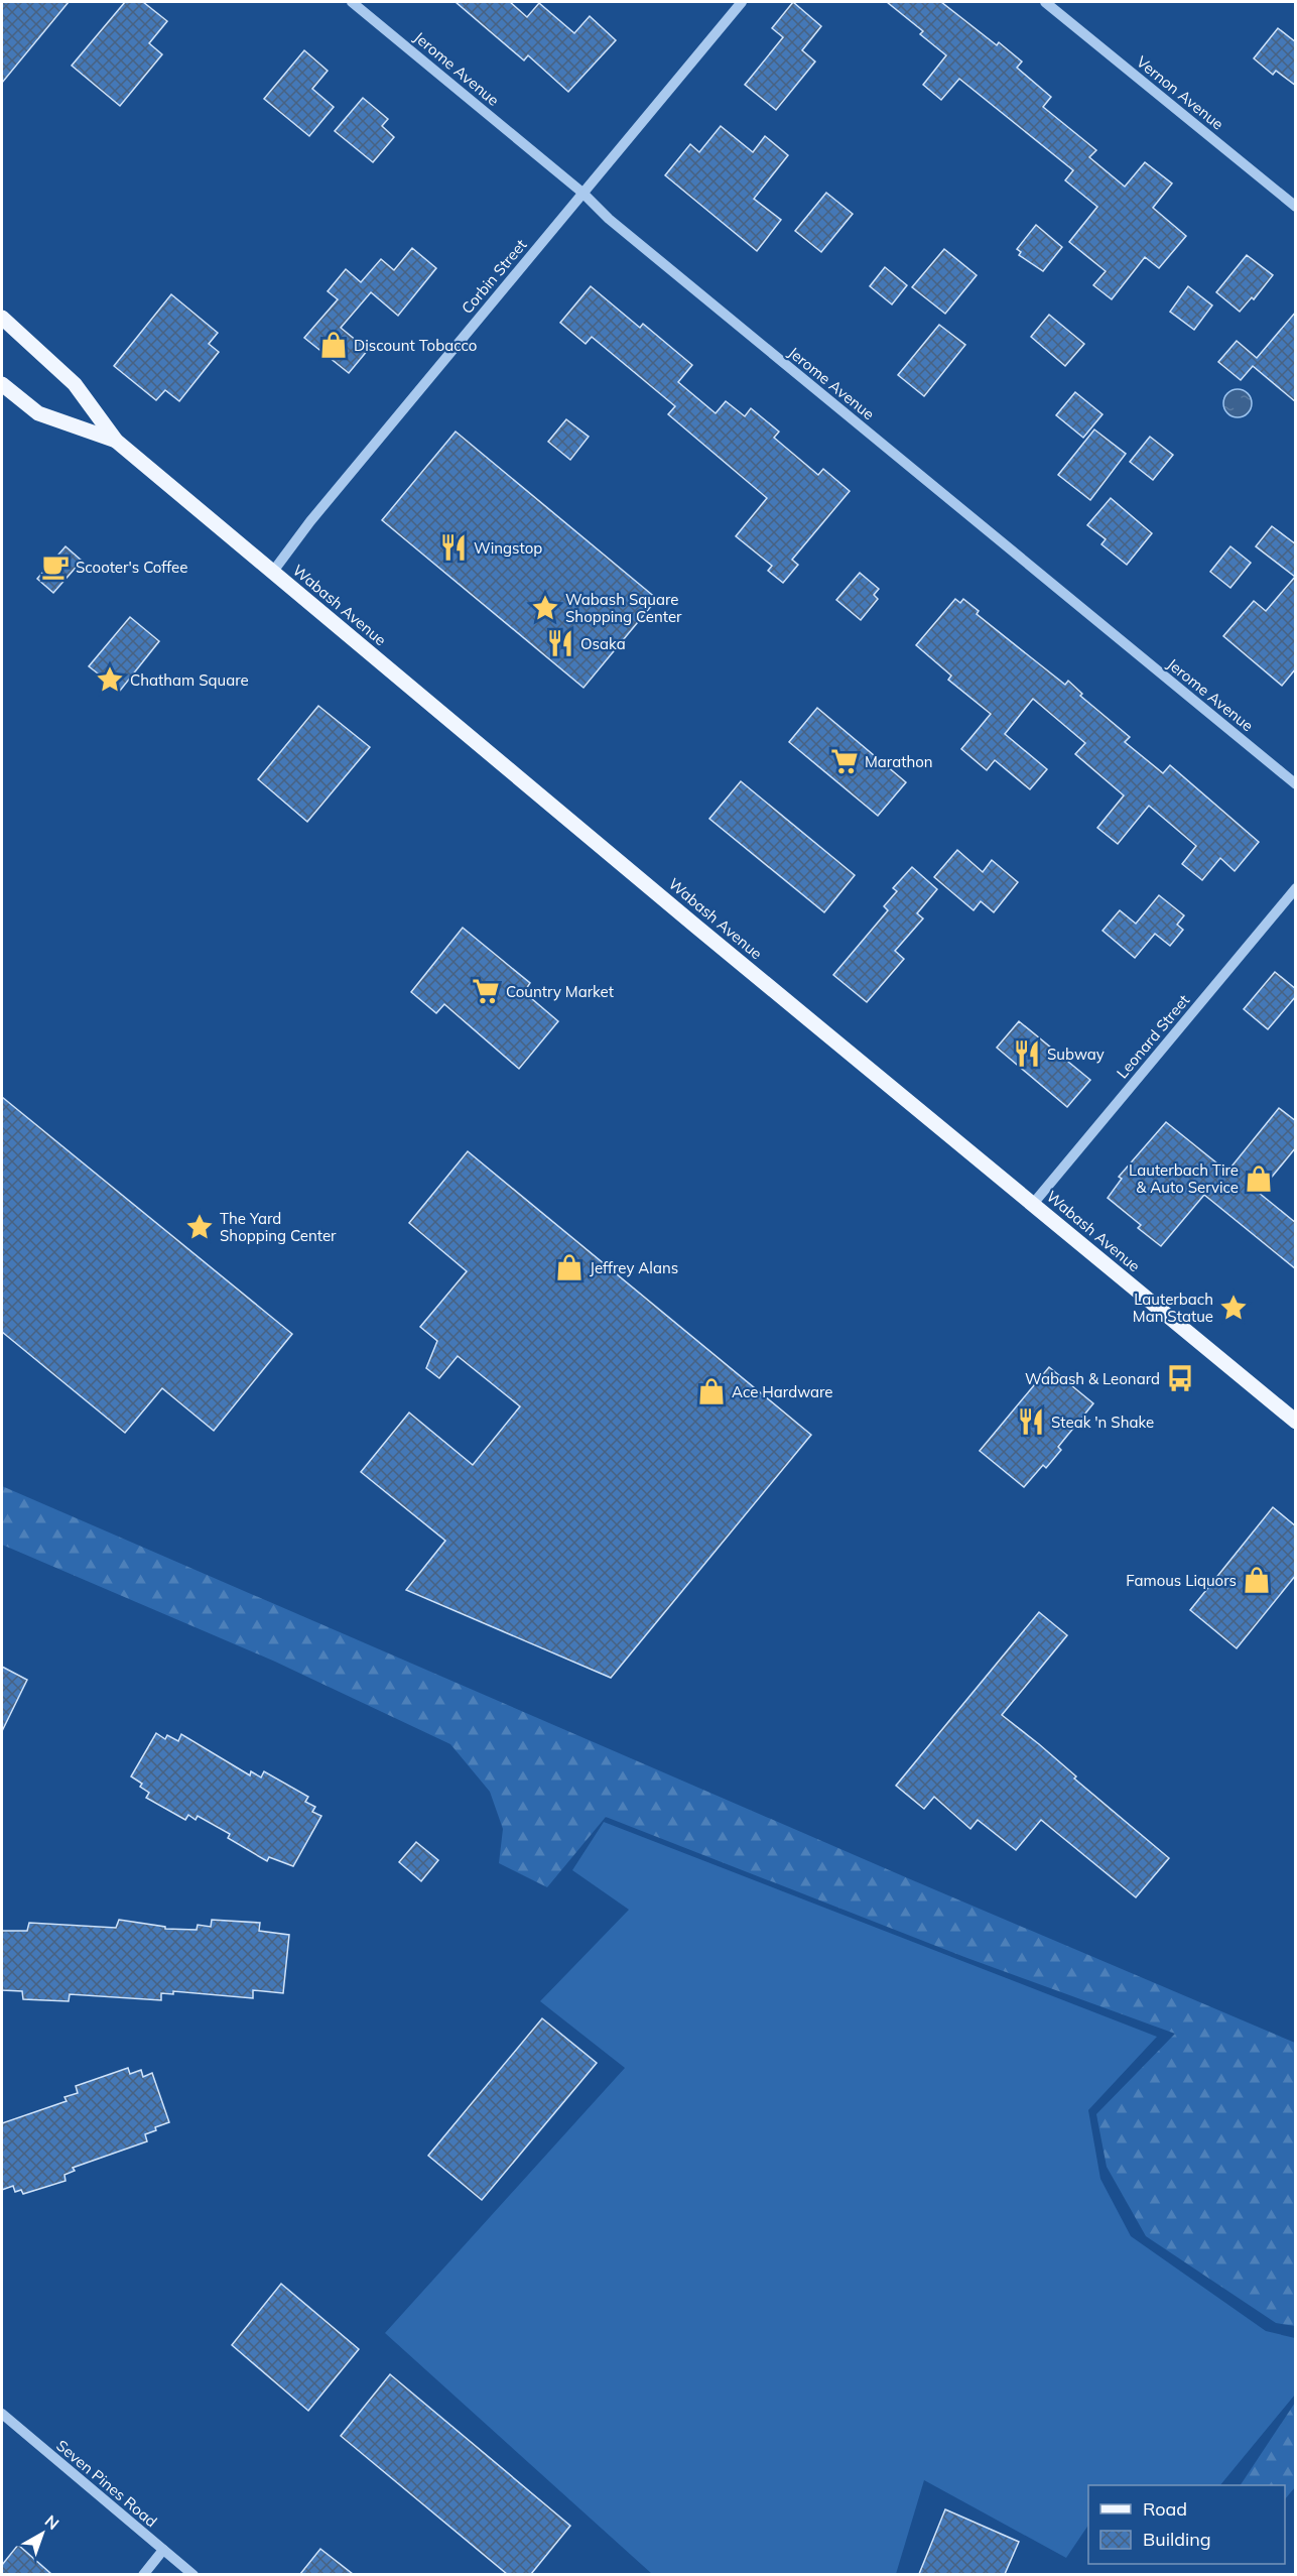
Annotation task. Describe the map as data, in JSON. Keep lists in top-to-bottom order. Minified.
{"streets":{"main road":["Wabash Avenue"],"street":["Jerome Avenue","Vernon Avenue","Corbin Street","Leonard Street","Seven Pines Road"]},"crossings":[["Jerome Avenue","Corbin Street"],["Corbin Street","Wabash Avenue"],["Wabash Avenue","Leonard Street"]],"places":{"shop":["Discount Tobacco","Lauterbach Tire & Auto Service","Jeffrey Alans","Ace Hardware","Famous Liquors"],"restaurant":["Wingstop","Osaka","Subway","Steak 'n Shake"],"cafe":["Scooter's Coffee"],"place":["Wabash Square Shopping Center","Chatham Square","The Yard Shopping Center","Lauterbach Man Statue"],"supermarket":["Marathon","Country Market"],"bus stop":["Wabash & Leonard"]},"legend":["Road","Building"],"north":"top right"}
